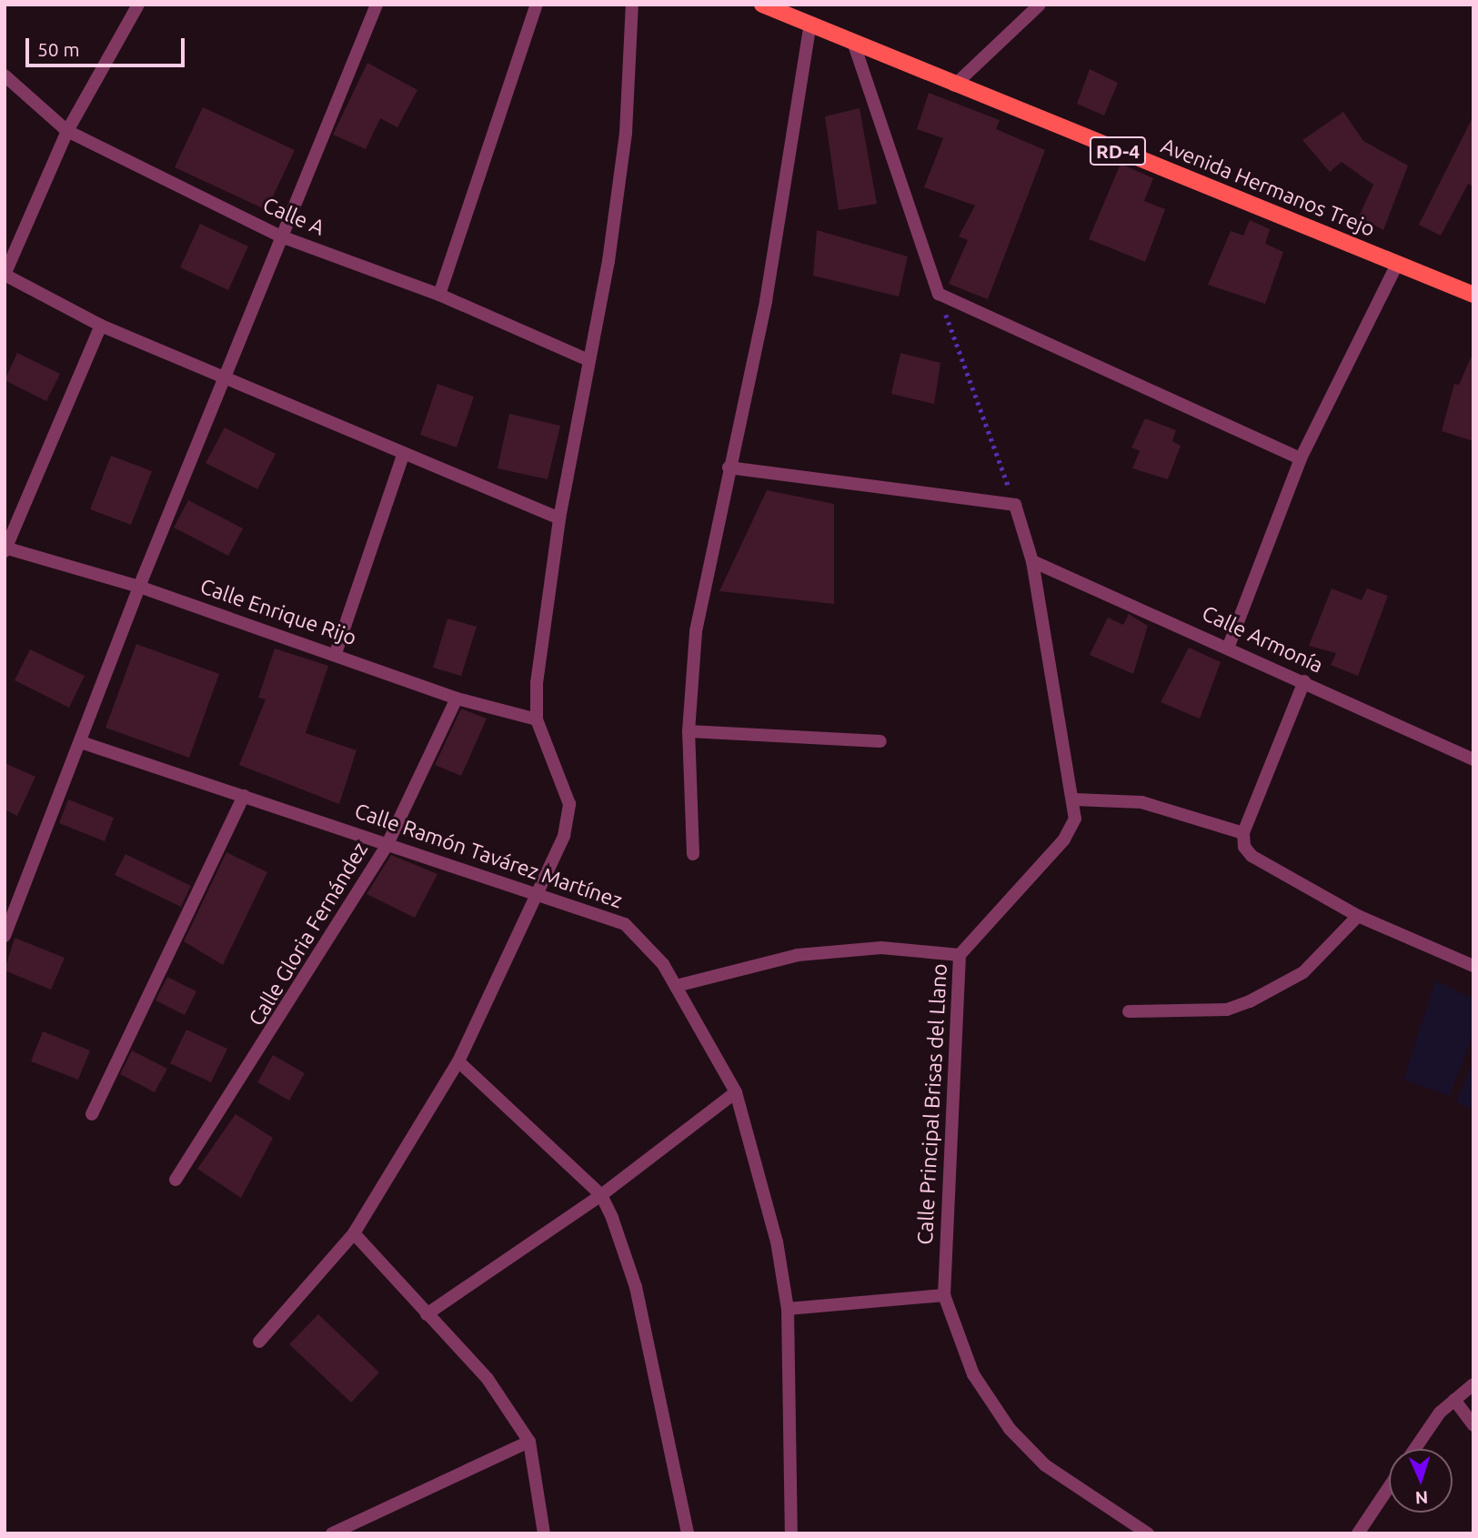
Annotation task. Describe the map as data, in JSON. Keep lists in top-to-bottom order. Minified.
{"streets":{"main road":["RD-4","Avenida Hermanos Trejo"],"street":["Calle A","Calle Enrique Rijo","Calle Armonía","Calle Ramón Tavárez Martínez","Calle Gloria Fernández","Calle Principal Brisas del Llano"]},"crossings":[["Calle Enrique Rijo","Calle Gloria Fernández"],["Calle Armonía","Calle Principal Brisas del Llano"],["Calle Ramón Tavárez Martínez","Calle Gloria Fernández"]],"scale_bar":"50 m","north":"bottom"}
